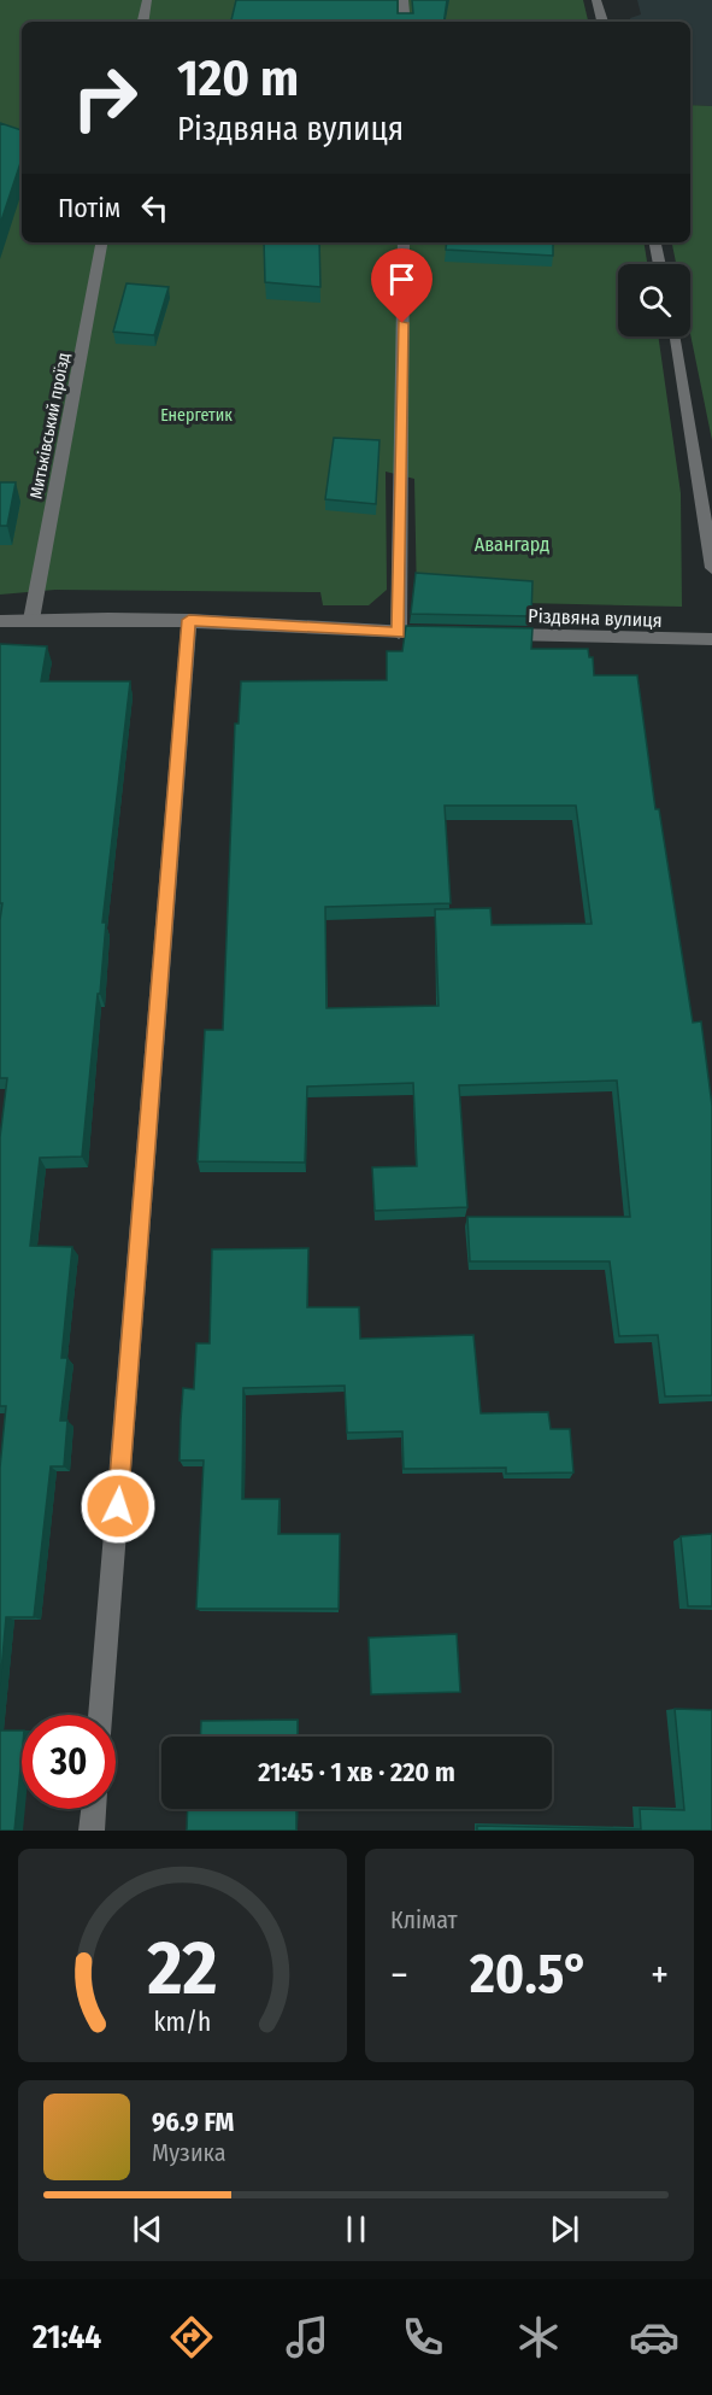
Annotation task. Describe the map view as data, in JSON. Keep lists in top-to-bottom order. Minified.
{"streets":{"street":["Митьківський проїзд","Різдвяна вулиця"]},"parks":["Енергетик","Авангард"],"page":{"turn":["120 m","Різдвяна вулиця"],"then":"Потім","limit":"30","trip":"21:45 · 1 хв · 220 m","tile":"Клімат","heat":["−","20.5°","+"],"song":["96.9 FM","Музика"],"tabs":"21:44","gauge":["22","km/h"]}}
